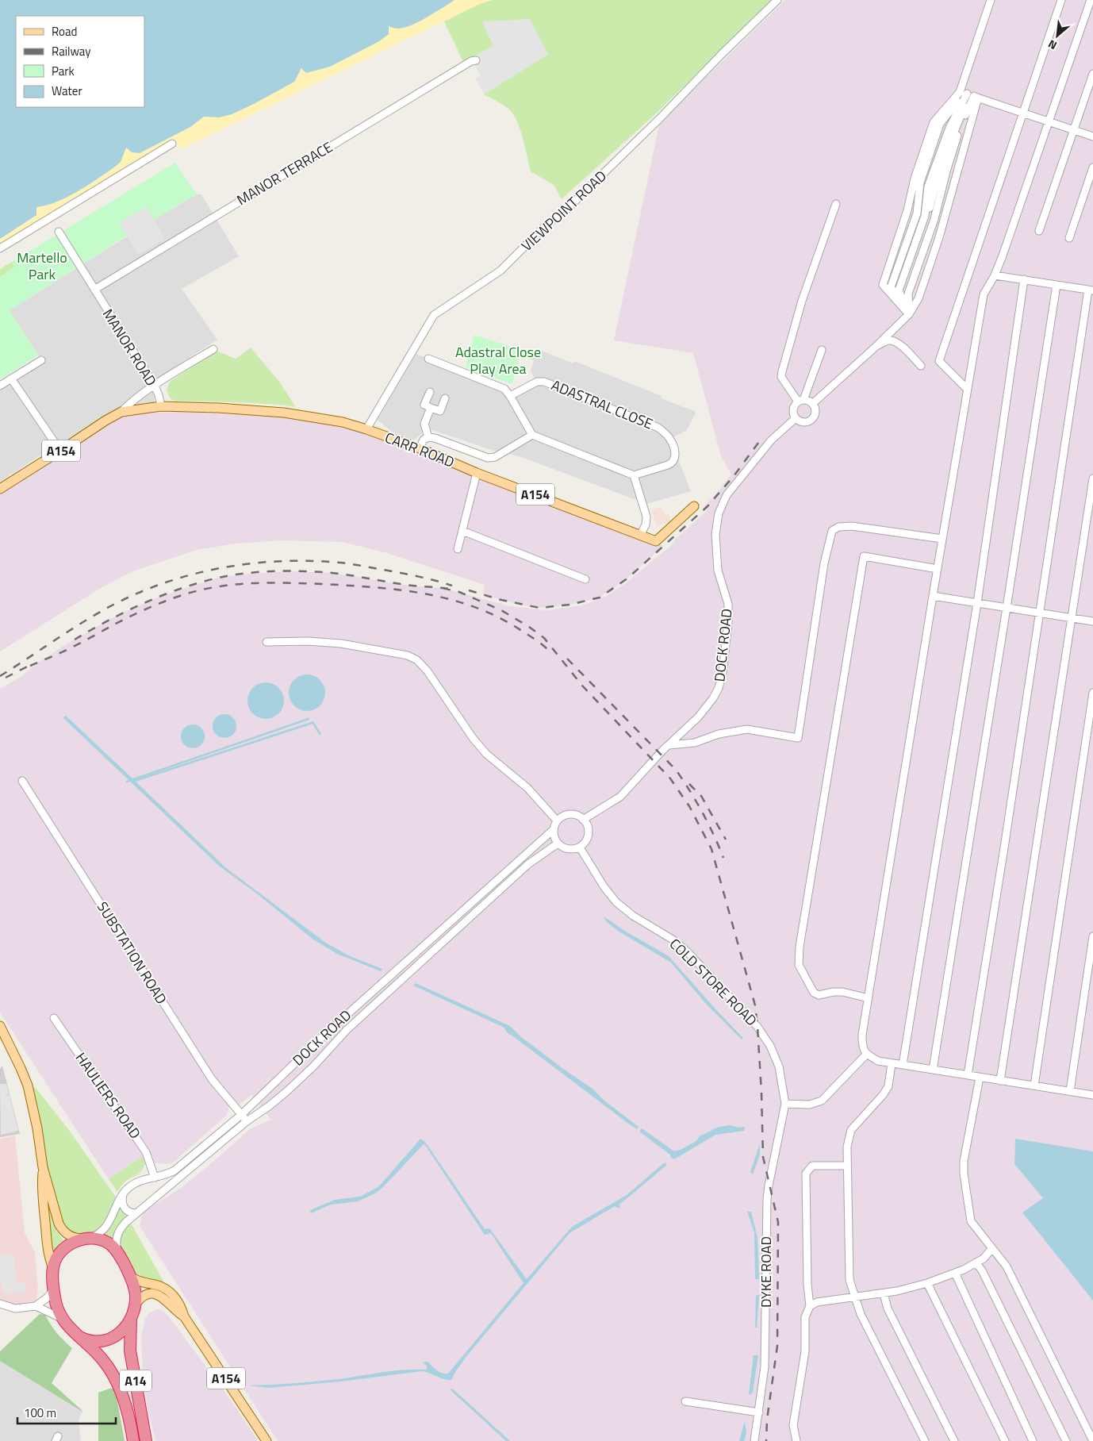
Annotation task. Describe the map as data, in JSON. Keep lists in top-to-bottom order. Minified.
{"streets":{"highway":["A14"],"main road":["CARR ROAD","A154"],"street":["MANOR TERRACE","VIEWPOINT ROAD","MANOR ROAD","ADASTRAL CLOSE","DOCK ROAD","SUBSTATION ROAD","COLD STORE ROAD","HAULIERS ROAD","DYKE ROAD"]},"crossings":[["MANOR TERRACE","MANOR ROAD"],["VIEWPOINT ROAD","CARR ROAD"],["MANOR ROAD","CARR ROAD"],["CARR ROAD","A154"],["A154","DOCK ROAD"],["A154","A14"],["DOCK ROAD","SUBSTATION ROAD"],["DOCK ROAD","COLD STORE ROAD"],["DOCK ROAD","HAULIERS ROAD"],["DOCK ROAD","A14"],["COLD STORE ROAD","DYKE ROAD"]],"parks":["Martello Park","Adastral Close Play Area"],"legend":["Road","Railway","Park","Water"],"scale_bar":"100 m","north":"bottom left"}
